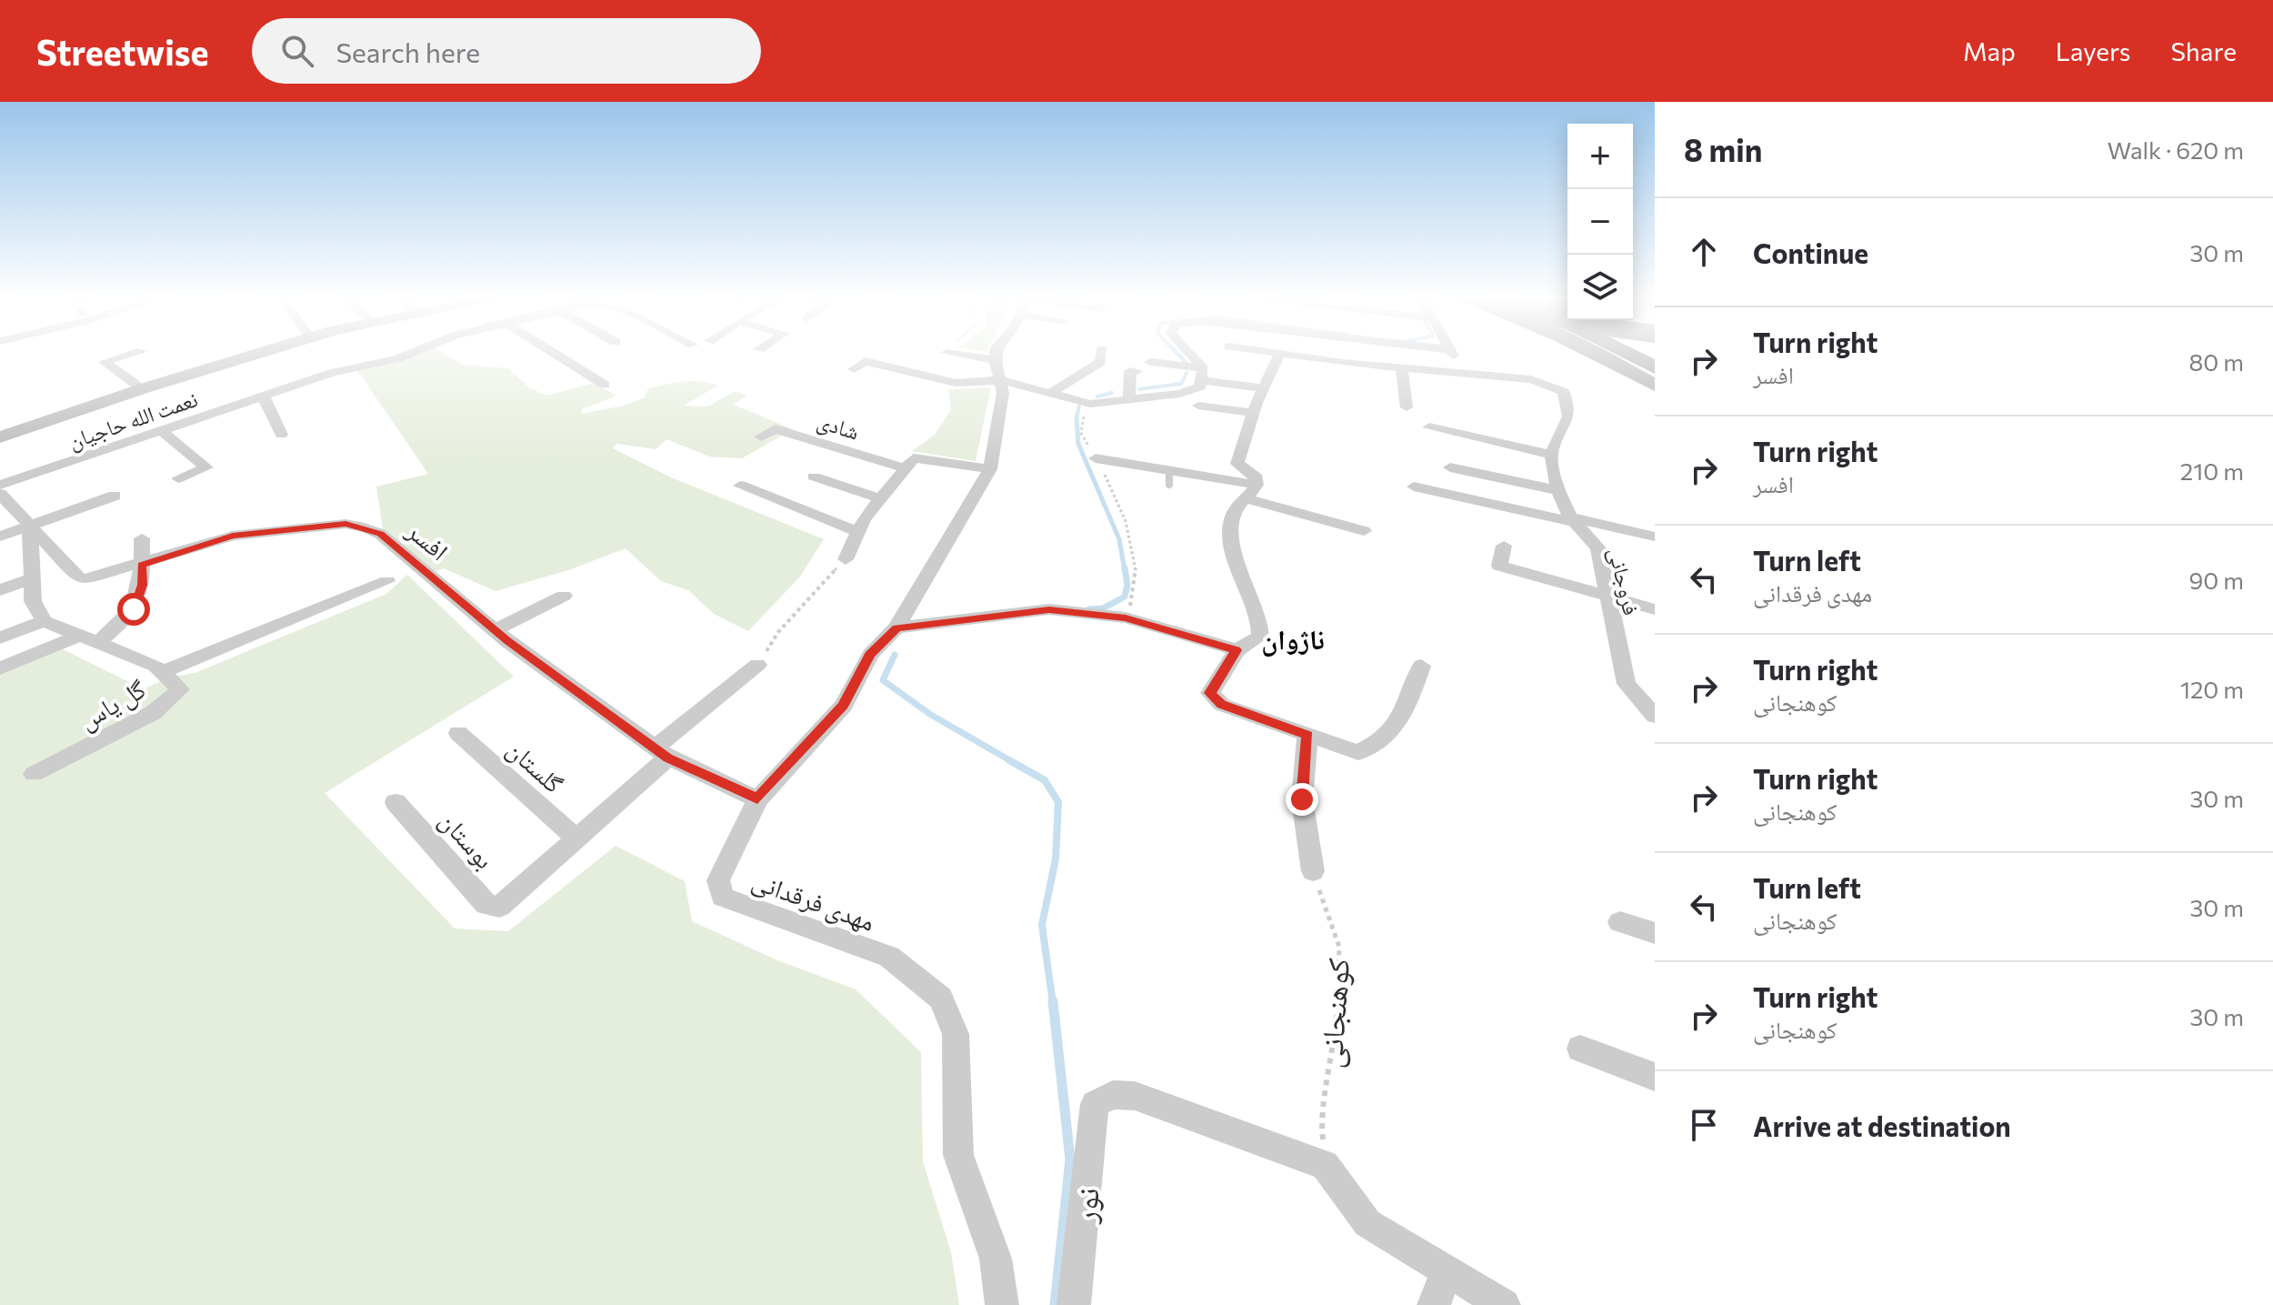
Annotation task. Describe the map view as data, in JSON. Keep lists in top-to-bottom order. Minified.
{"streets":{"street":["نعمت الله حاجیان","شادی","افسر","فروجانی","گل یاس","گلستان","بوستان","مهدی فرقدانی","نور"],"path":["کوهنجانی"]},"crossings":[["افسر","مهدی فرقدانی"],["گلستان","بوستان"],["کوهنجانی","نور"]],"districts":["ناژوان"],"page":{"header":"Streetwise","search":"Search here","nav":["Map","Layers","Share"],"heading":["8 min","Walk · 620 m"],"map_buttons":["+","−"],"list":[["Continue","30 m"],["Turn right","افسر","80 m"],["Turn right","افسر","210 m"],["Turn left","مهدی فرقدانی","90 m"],["Turn right","کوهنجانی","120 m"],["Turn right","کوهنجانی","30 m"],["Turn left","کوهنجانی","30 m"],["Turn right","کوهنجانی","30 m"],"Arrive at destination"]}}
